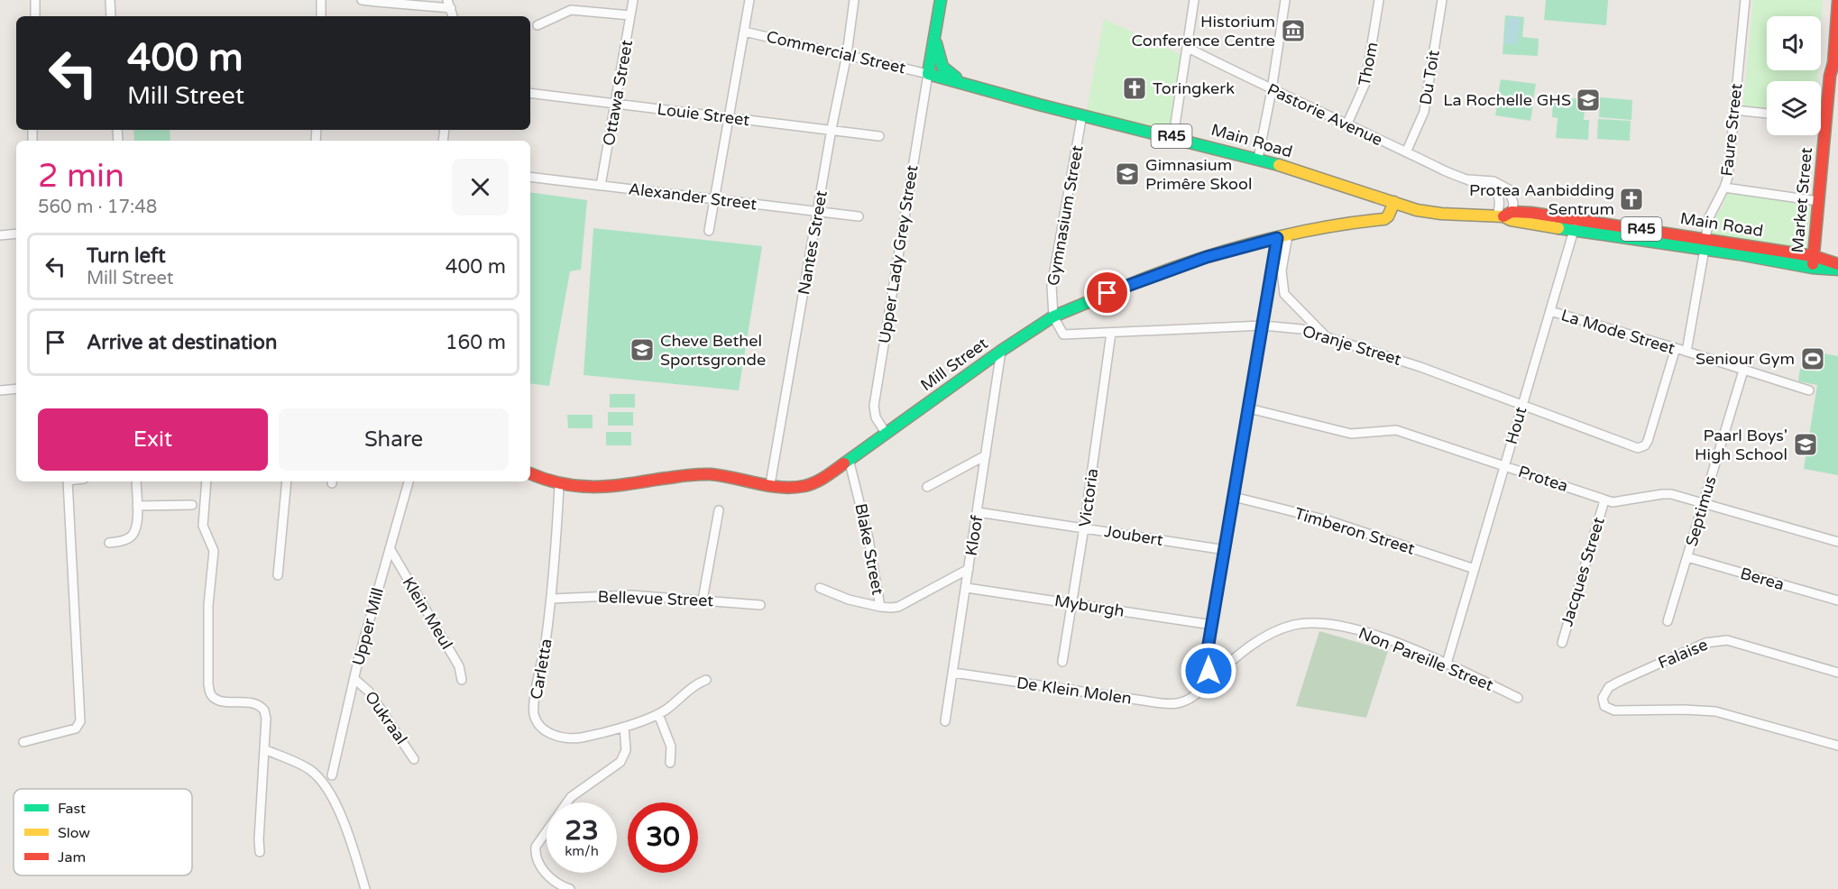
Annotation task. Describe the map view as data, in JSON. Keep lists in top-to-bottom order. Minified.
{"streets":{"main road":["R45","Main Road","Market Street","Mill Street"],"street":["Commercial Street","Thom","Du Toit","Ottawa Street","Louie Street","Pastorie Avenue","Faure Street","Alexander Street","Gymnasium Street","Nantes Street","Upper Lady Grey Street","La Mode Street","Oranje Street","Hout","Protea","Victoria","Septimus","Timberon Street","Kloof","Joubert","Blake Street","Jacques Street","Berea","Bellevue Street","Myburgh","Klein Meul","Upper Mill","Falaise","Non Pareille Street","Carletta","De Klein Molen","Oukraal"]},"crossings":[["Commercial Street","Main Road"],["Commercial Street","Nantes Street"],["Commercial Street","Upper Lady Grey Street"],["Thom","Pastorie Avenue"],["Du Toit","Pastorie Avenue"],["Ottawa Street","Louie Street"],["Ottawa Street","Alexander Street"],["Louie Street","Nantes Street"],["Pastorie Avenue","Main Road"],["Faure Street","Main Road"],["Faure Street","La Mode Street"],["Main Road","Market Street"],["Main Road","Gymnasium Street"],["Main Road","Upper Lady Grey Street"],["Main Road","Mill Street"],["Main Road","Hout"],["Alexander Street","Nantes Street"],["Gymnasium Street","Oranje Street"],["Gymnasium Street","Mill Street"],["Nantes Street","Mill Street"],["Upper Lady Grey Street","Mill Street"],["La Mode Street","Oranje Street"],["La Mode Street","Hout"],["La Mode Street","Septimus"],["Oranje Street","Mill Street"],["Oranje Street","Hout"],["Oranje Street","Victoria"],["Mill Street","Kloof"],["Mill Street","Blake Street"],["Mill Street","Carletta"],["Hout","Protea"],["Hout","Timberon Street"],["Hout","Non Pareille Street"],["Protea","Septimus"],["Protea","Jacques Street"],["Victoria","Joubert"],["Victoria","Myburgh"],["Septimus","Berea"],["Kloof","Joubert"],["Kloof","Blake Street"],["Kloof","Myburgh"],["Kloof","De Klein Molen"],["Bellevue Street","Carletta"],["Klein Meul","Upper Mill"],["Upper Mill","Oukraal"],["Non Pareille Street","De Klein Molen"]],"places":{"museum":["Historium Conference Centre"],"church":["Toringkerk","Protea Aanbidding Sentrum"],"school or university":["La Rochelle GHS","Gimnasium Primêre Skool","Cheve Bethel Sportsgronde","Paarl Boys' High School"],"sports":["Seniour Gym"]},"legend":["Fast","Slow","Jam"],"page":{"turn":["400 m","Mill Street"],"heading":["2 min","560 m · 17:48"],"list":[{"name":"Turn left","note":"Mill Street","value":"400 m"},{"name":"Arrive at destination","value":"160 m"}],"buttons":["Exit","Share"],"speed":"23 km/h","limit":"30"}}
